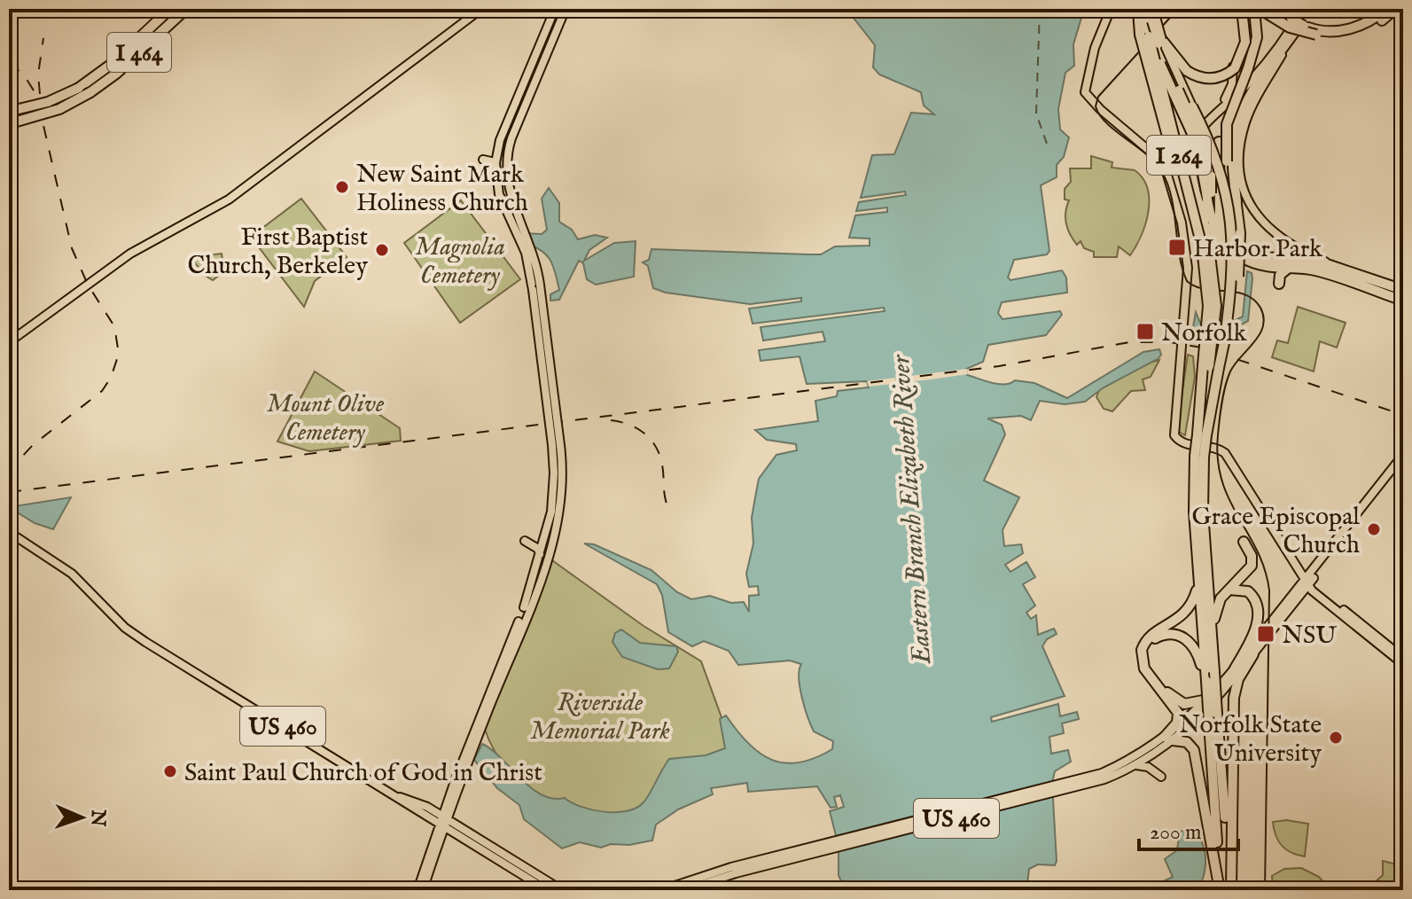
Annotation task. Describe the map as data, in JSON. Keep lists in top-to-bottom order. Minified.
{"streets":{"highway":["I 464","I 264"],"main road":["US 460"]},"water":["Eastern Branch Elizabeth River"],"parks":["Magnolia Cemetery","Mount Olive Cemetery","Riverside Memorial Park"],"places":{"other":["New Saint Mark Holiness Church","First Baptist Church, Berkeley","Grace Episcopal Church","Norfolk State University","Saint Paul Church of God in Christ"],"transit":["Harbor Park","Norfolk","NSU"]},"scale_bar":"200 m","north":"right"}
